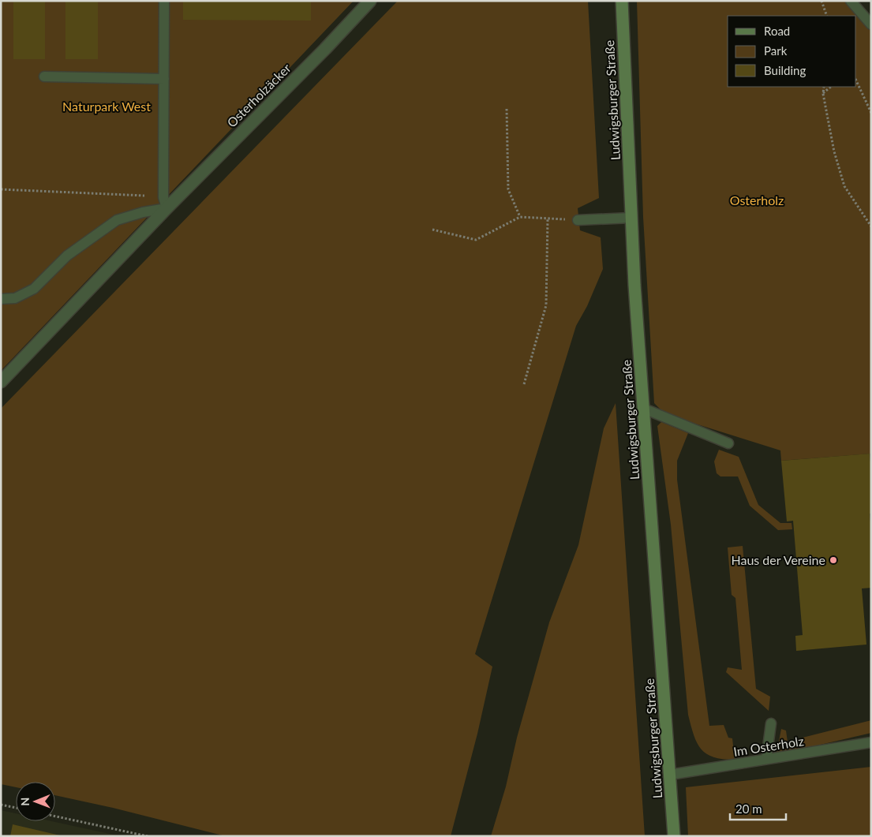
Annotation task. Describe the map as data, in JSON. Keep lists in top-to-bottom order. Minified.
{"streets":{"street":["Osterholzäcker","Ludwigsburger Straße"],"lane":["Im Osterholz"]},"crossings":[["Ludwigsburger Straße","Im Osterholz"]],"parks":["Naturpark West","Osterholz"],"places":["Haus der Vereine"],"legend":["Road","Park","Building"],"scale_bar":"20 m","north":"left"}
